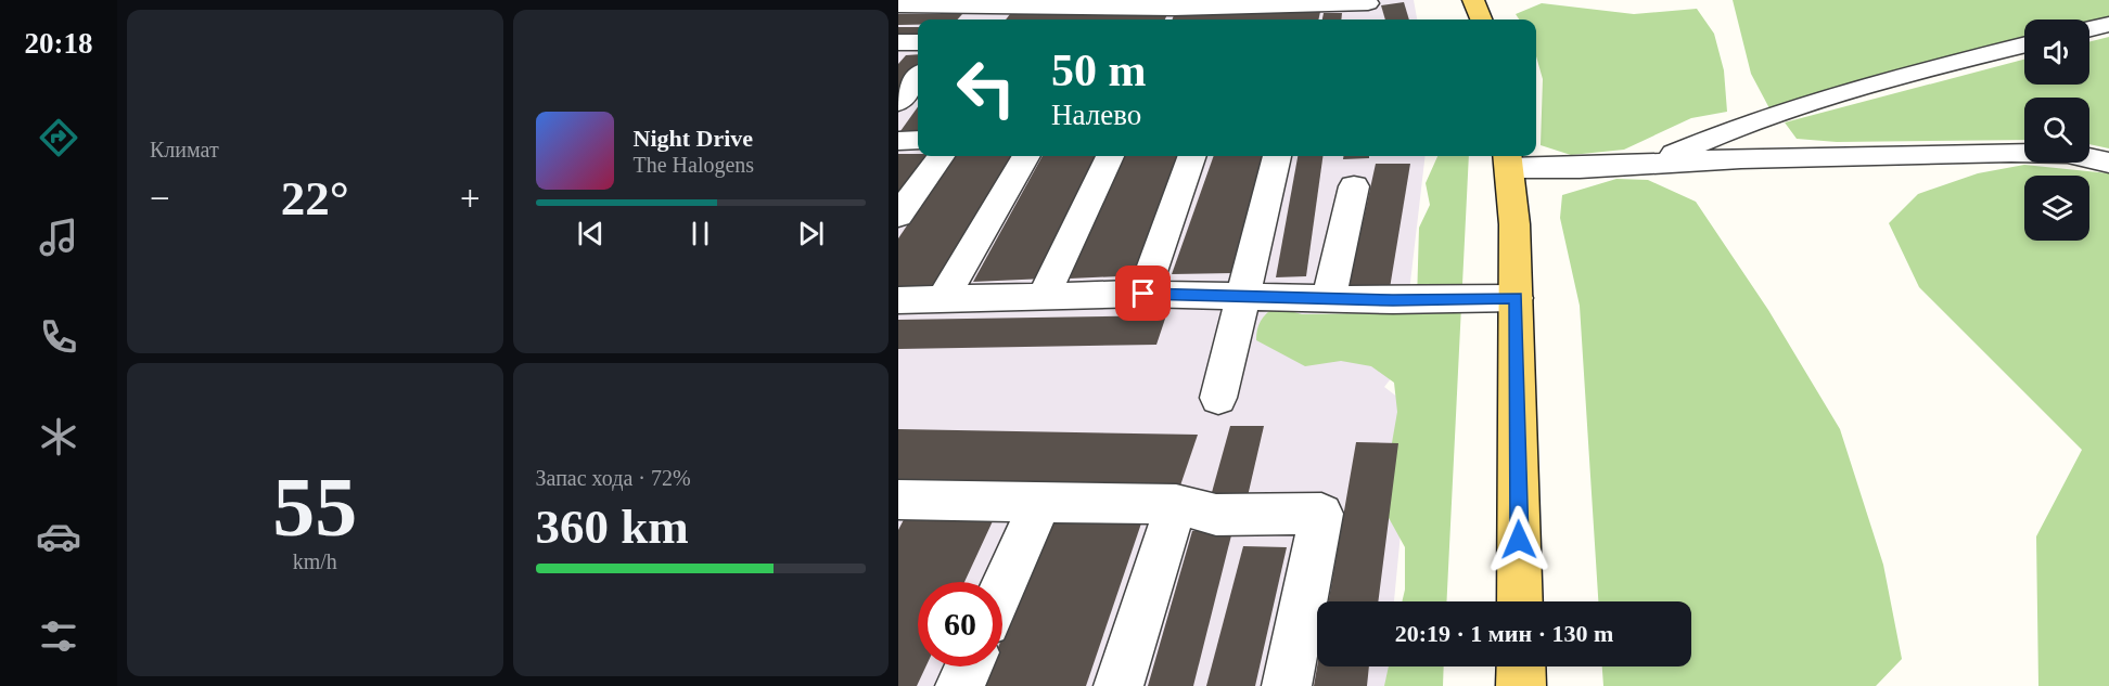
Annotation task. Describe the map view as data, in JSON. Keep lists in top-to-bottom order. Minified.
{"page":{"tabs":"20:18","tile":["Климат",["55","km/h"],["Запас хода · 72%","360 km"]],"turn":["50 m","Налево"],"song":["Night Drive","The Halogens"],"heat":["−","22°","+"],"limit":"60","trip":"20:19 · 1 мин · 130 m"}}
